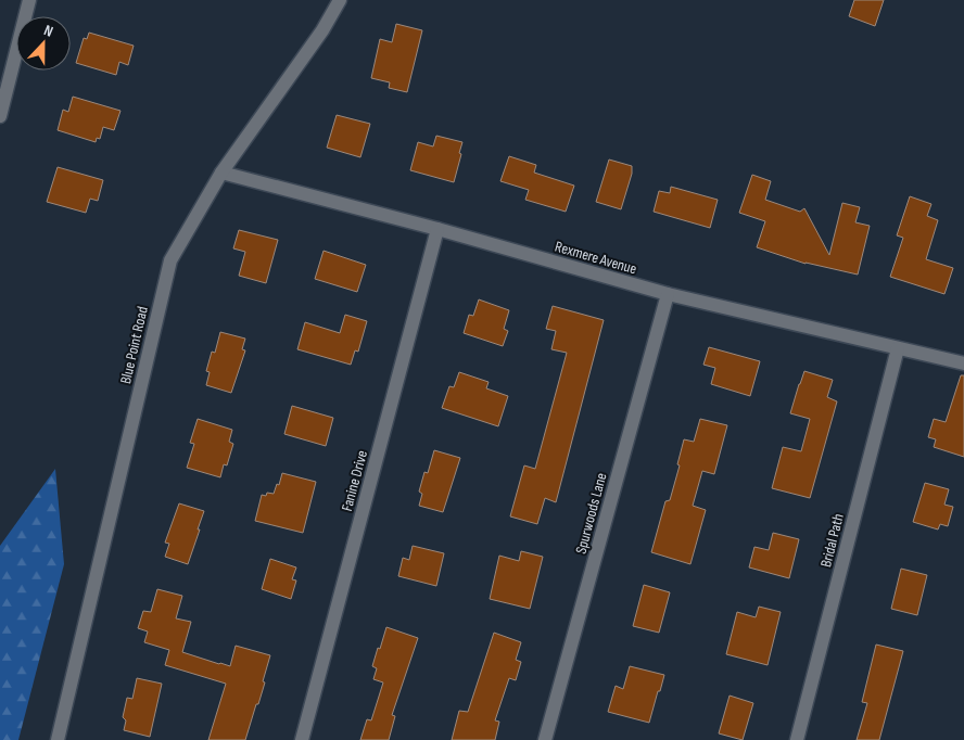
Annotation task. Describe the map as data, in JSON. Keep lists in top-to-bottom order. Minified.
{"streets":{"street":["Rexmere Avenue","Blue Point Road","Fanine Drive","Spurwoods Lane","Bridal Path"]},"crossings":[["Rexmere Avenue","Blue Point Road"],["Rexmere Avenue","Fanine Drive"],["Rexmere Avenue","Spurwoods Lane"],["Rexmere Avenue","Bridal Path"]],"north":"top"}
